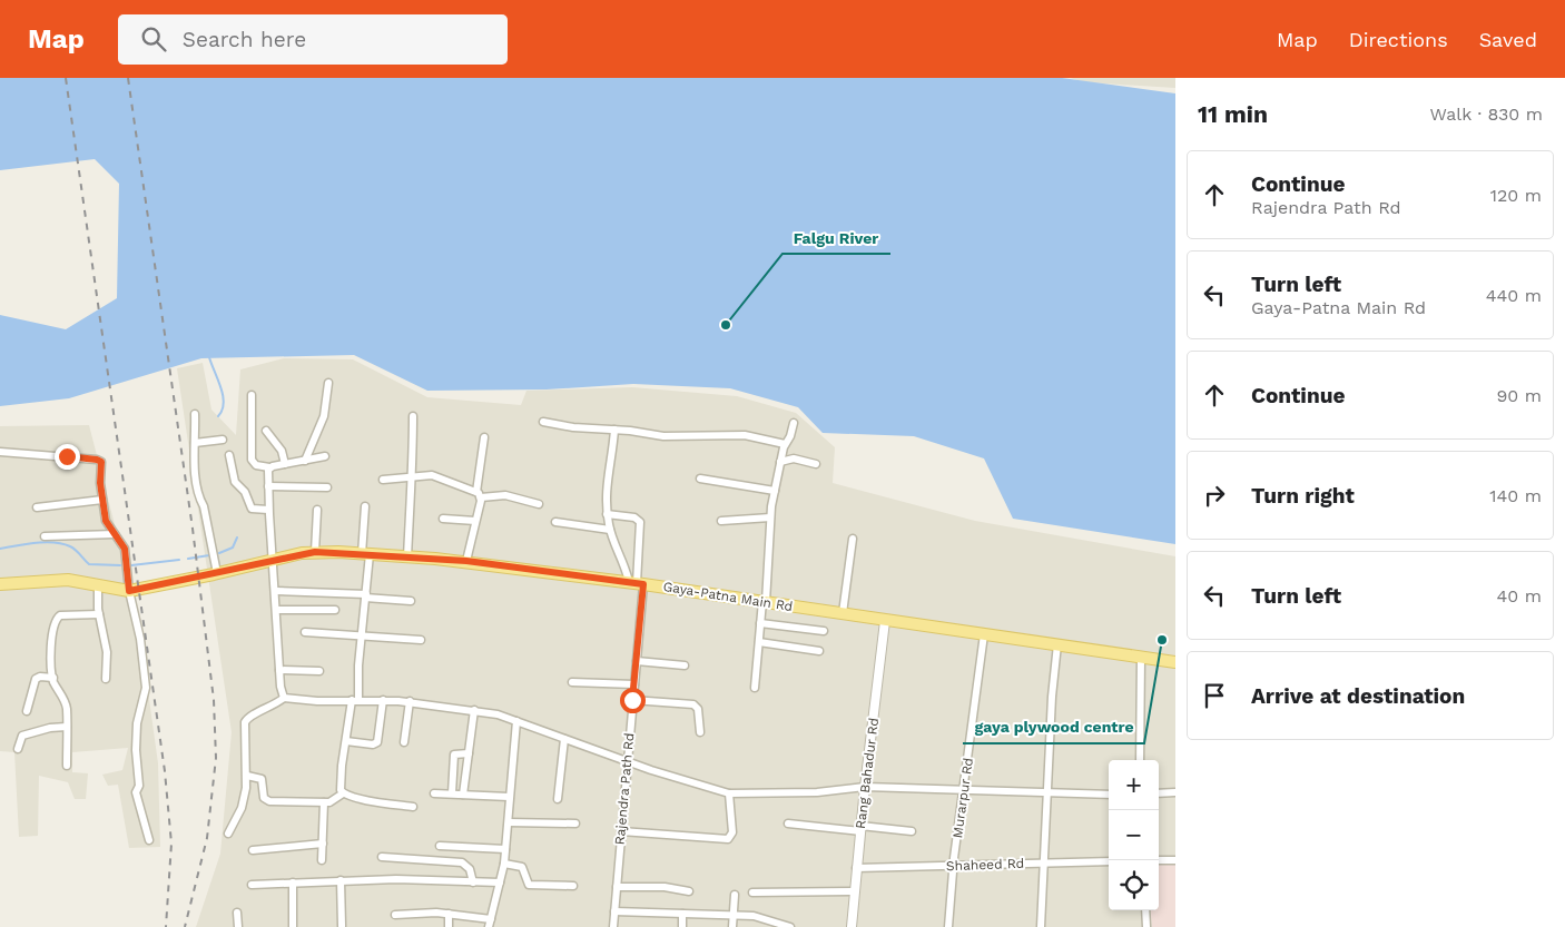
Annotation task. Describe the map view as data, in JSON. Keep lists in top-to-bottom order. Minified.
{"streets":{"main road":["Gaya-Patna Main Rd"],"street":["Rang Bahadur Rd","Rajendra Path Rd","Murarpur Rd","Shaheed Rd"]},"crossings":[["Gaya-Patna Main Rd","Rang Bahadur Rd"],["Gaya-Patna Main Rd","Rajendra Path Rd"],["Gaya-Patna Main Rd","Murarpur Rd"],["Rang Bahadur Rd","Shaheed Rd"],["Murarpur Rd","Shaheed Rd"]],"places":["Falgu River","gaya plywood centre"],"page":{"header":"Map","search":"Search here","nav":["Map","Directions","Saved"],"heading":["11 min","Walk · 830 m"],"list":[["Continue","Rajendra Path Rd","120 m"],["Turn left","Gaya-Patna Main Rd","440 m"],["Continue","90 m"],["Turn right","140 m"],["Turn left","40 m"],"Arrive at destination"],"map_buttons":["+","−"]}}
